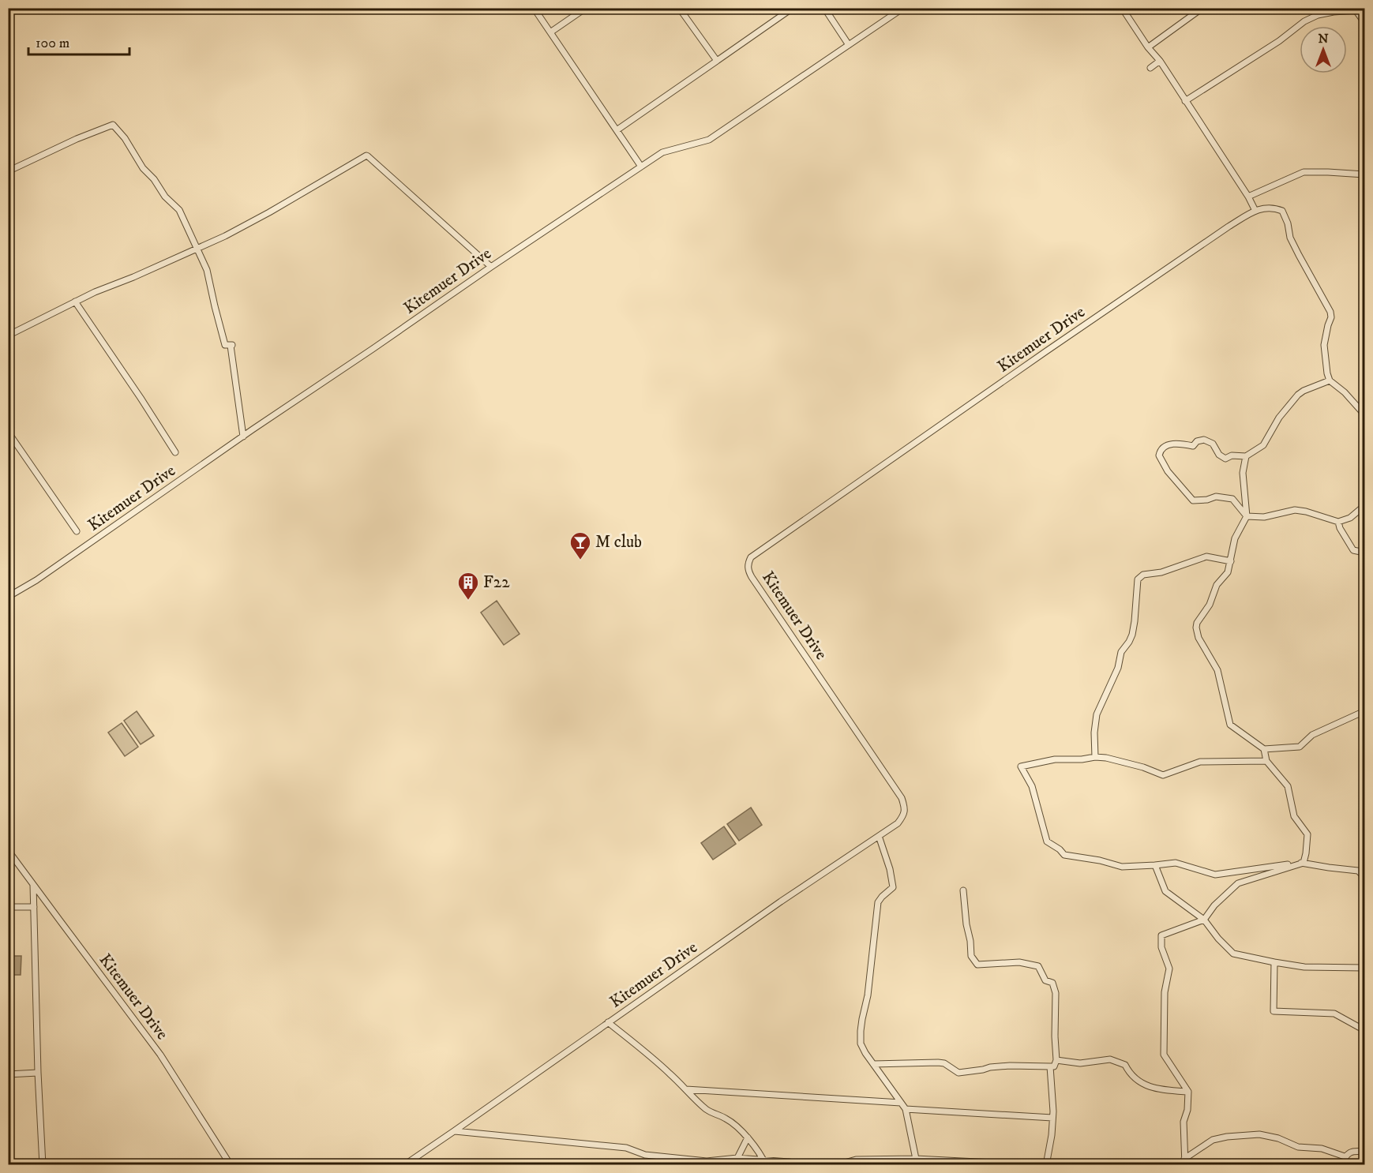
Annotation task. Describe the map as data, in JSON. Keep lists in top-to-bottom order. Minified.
{"streets":{"street":["Kitemuer Drive"]},"places":{"bar":["M club"],"building":["F22"]},"scale_bar":"100 m","north":"top"}
